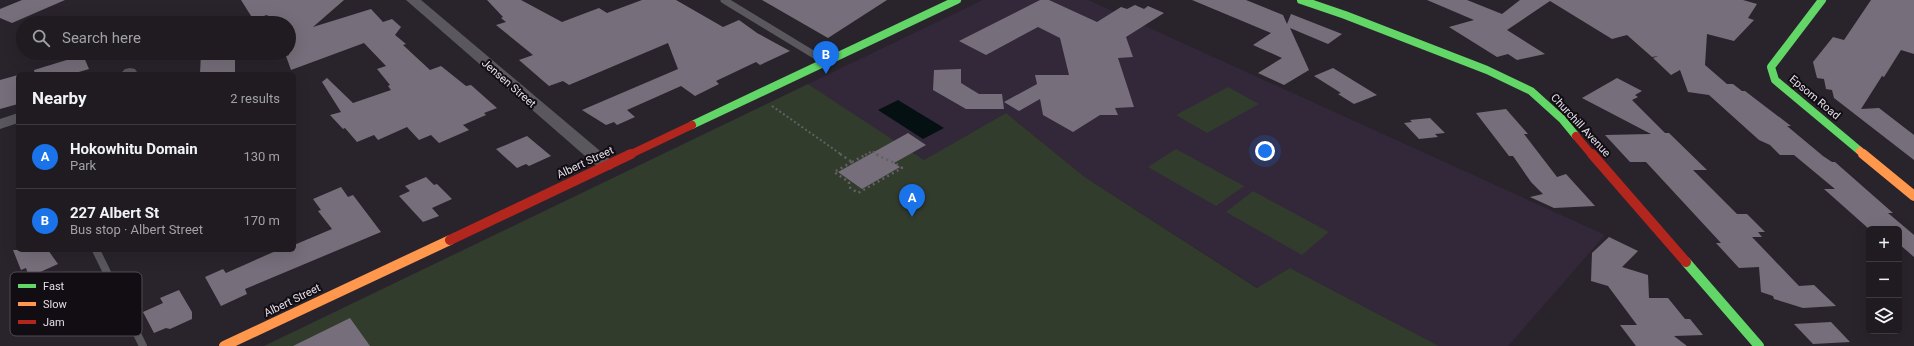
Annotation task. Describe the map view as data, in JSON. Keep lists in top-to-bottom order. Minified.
{"streets":{"street":["Jensen Street","Epsom Road","Churchill Avenue","Albert Street"]},"crossings":[["Jensen Street","Albert Street"]],"legend":["Fast","Slow","Jam"],"page":{"search":"Search here","pins":["B","A"],"heading":["Nearby","2 results"],"list":[{"mark":"A","name":"Hokowhitu Domain","note":"Park","value":"130 m"},{"mark":"B","name":"227 Albert St","note":"Bus stop · Albert Street","value":"170 m"}],"map_buttons":["+","−"]}}
